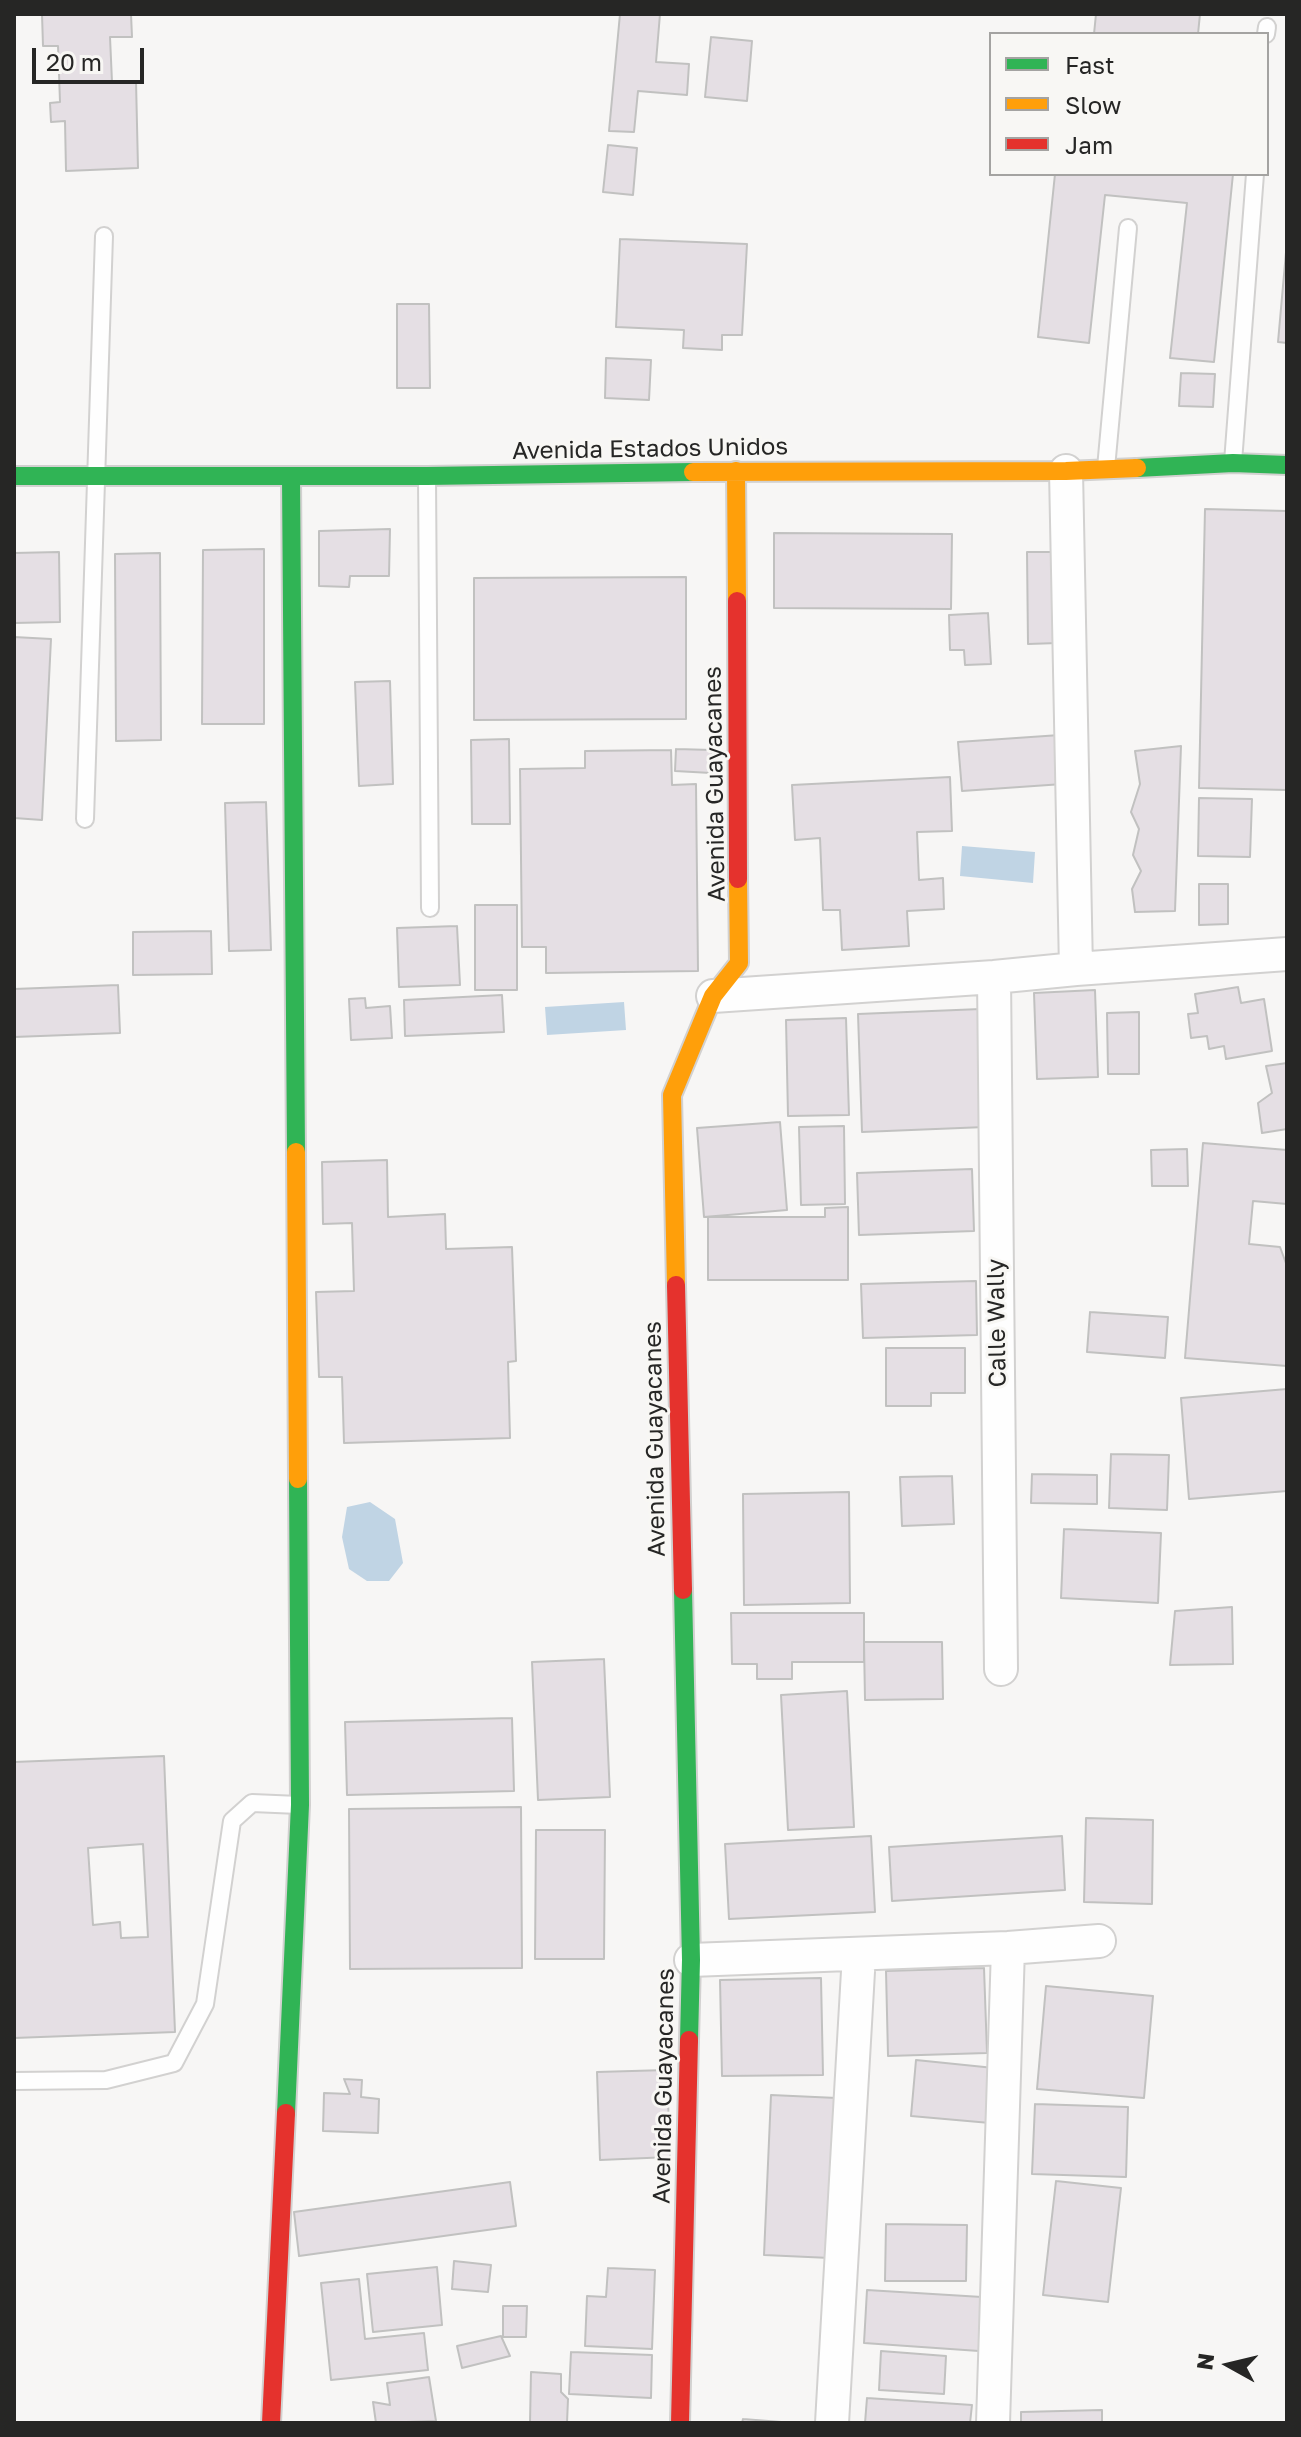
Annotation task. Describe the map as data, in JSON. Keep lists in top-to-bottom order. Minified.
{"streets":{"street":["Avenida Estados Unidos","Avenida Guayacanes","Calle Wally"]},"crossings":[["Avenida Estados Unidos","Avenida Guayacanes"]],"legend":["Fast","Slow","Jam"],"scale_bar":"20 m","north":"left"}
